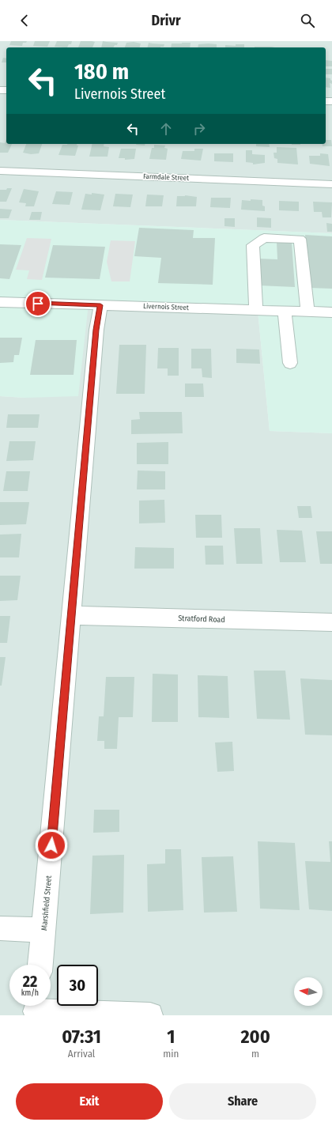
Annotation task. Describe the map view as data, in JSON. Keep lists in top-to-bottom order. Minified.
{"streets":{"street":["Farmdale Street","Livernois Street","Stratford Road","Marshfield Street"]},"crossings":[["Livernois Street","Marshfield Street"],["Stratford Road","Marshfield Street"]],"north":"left","page":{"header":"Drivr","turn":["180 m","Livernois Street"],"speed":"22 km/h","limit":"30","eta":["07:31","Arrival","1","min","200","m"],"buttons":["Exit","Share"]}}
